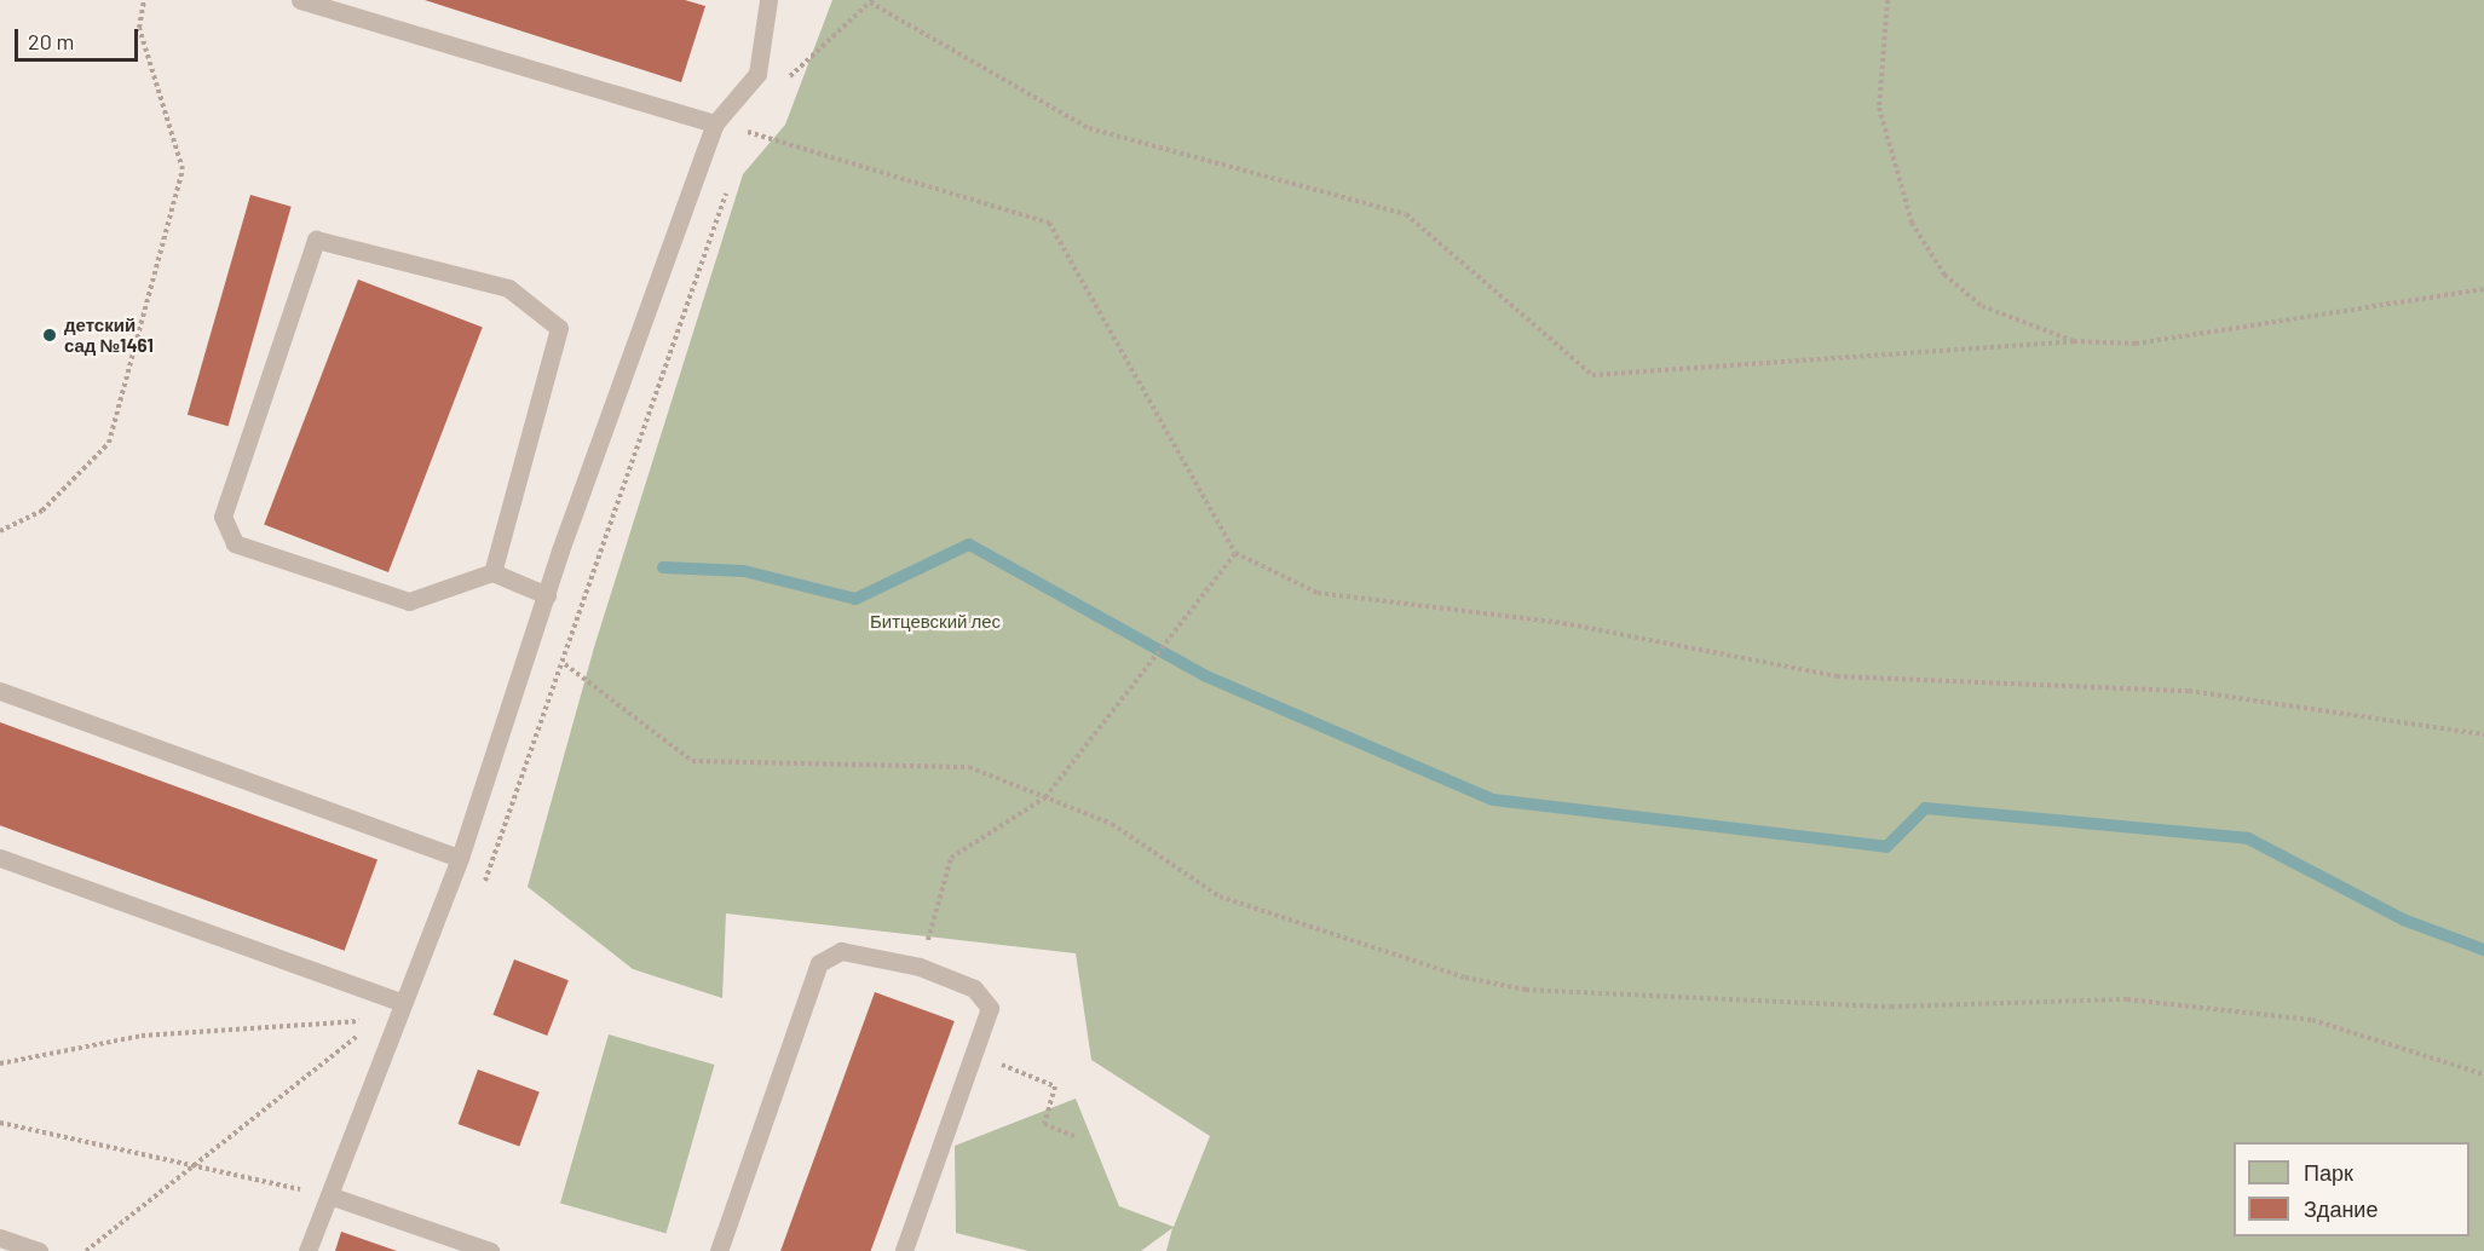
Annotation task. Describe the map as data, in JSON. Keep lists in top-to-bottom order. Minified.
{"parks":["Битцевский лес"],"places":["детский сад №1461"],"legend":["Парк","Здание"],"scale_bar":"20 m"}
